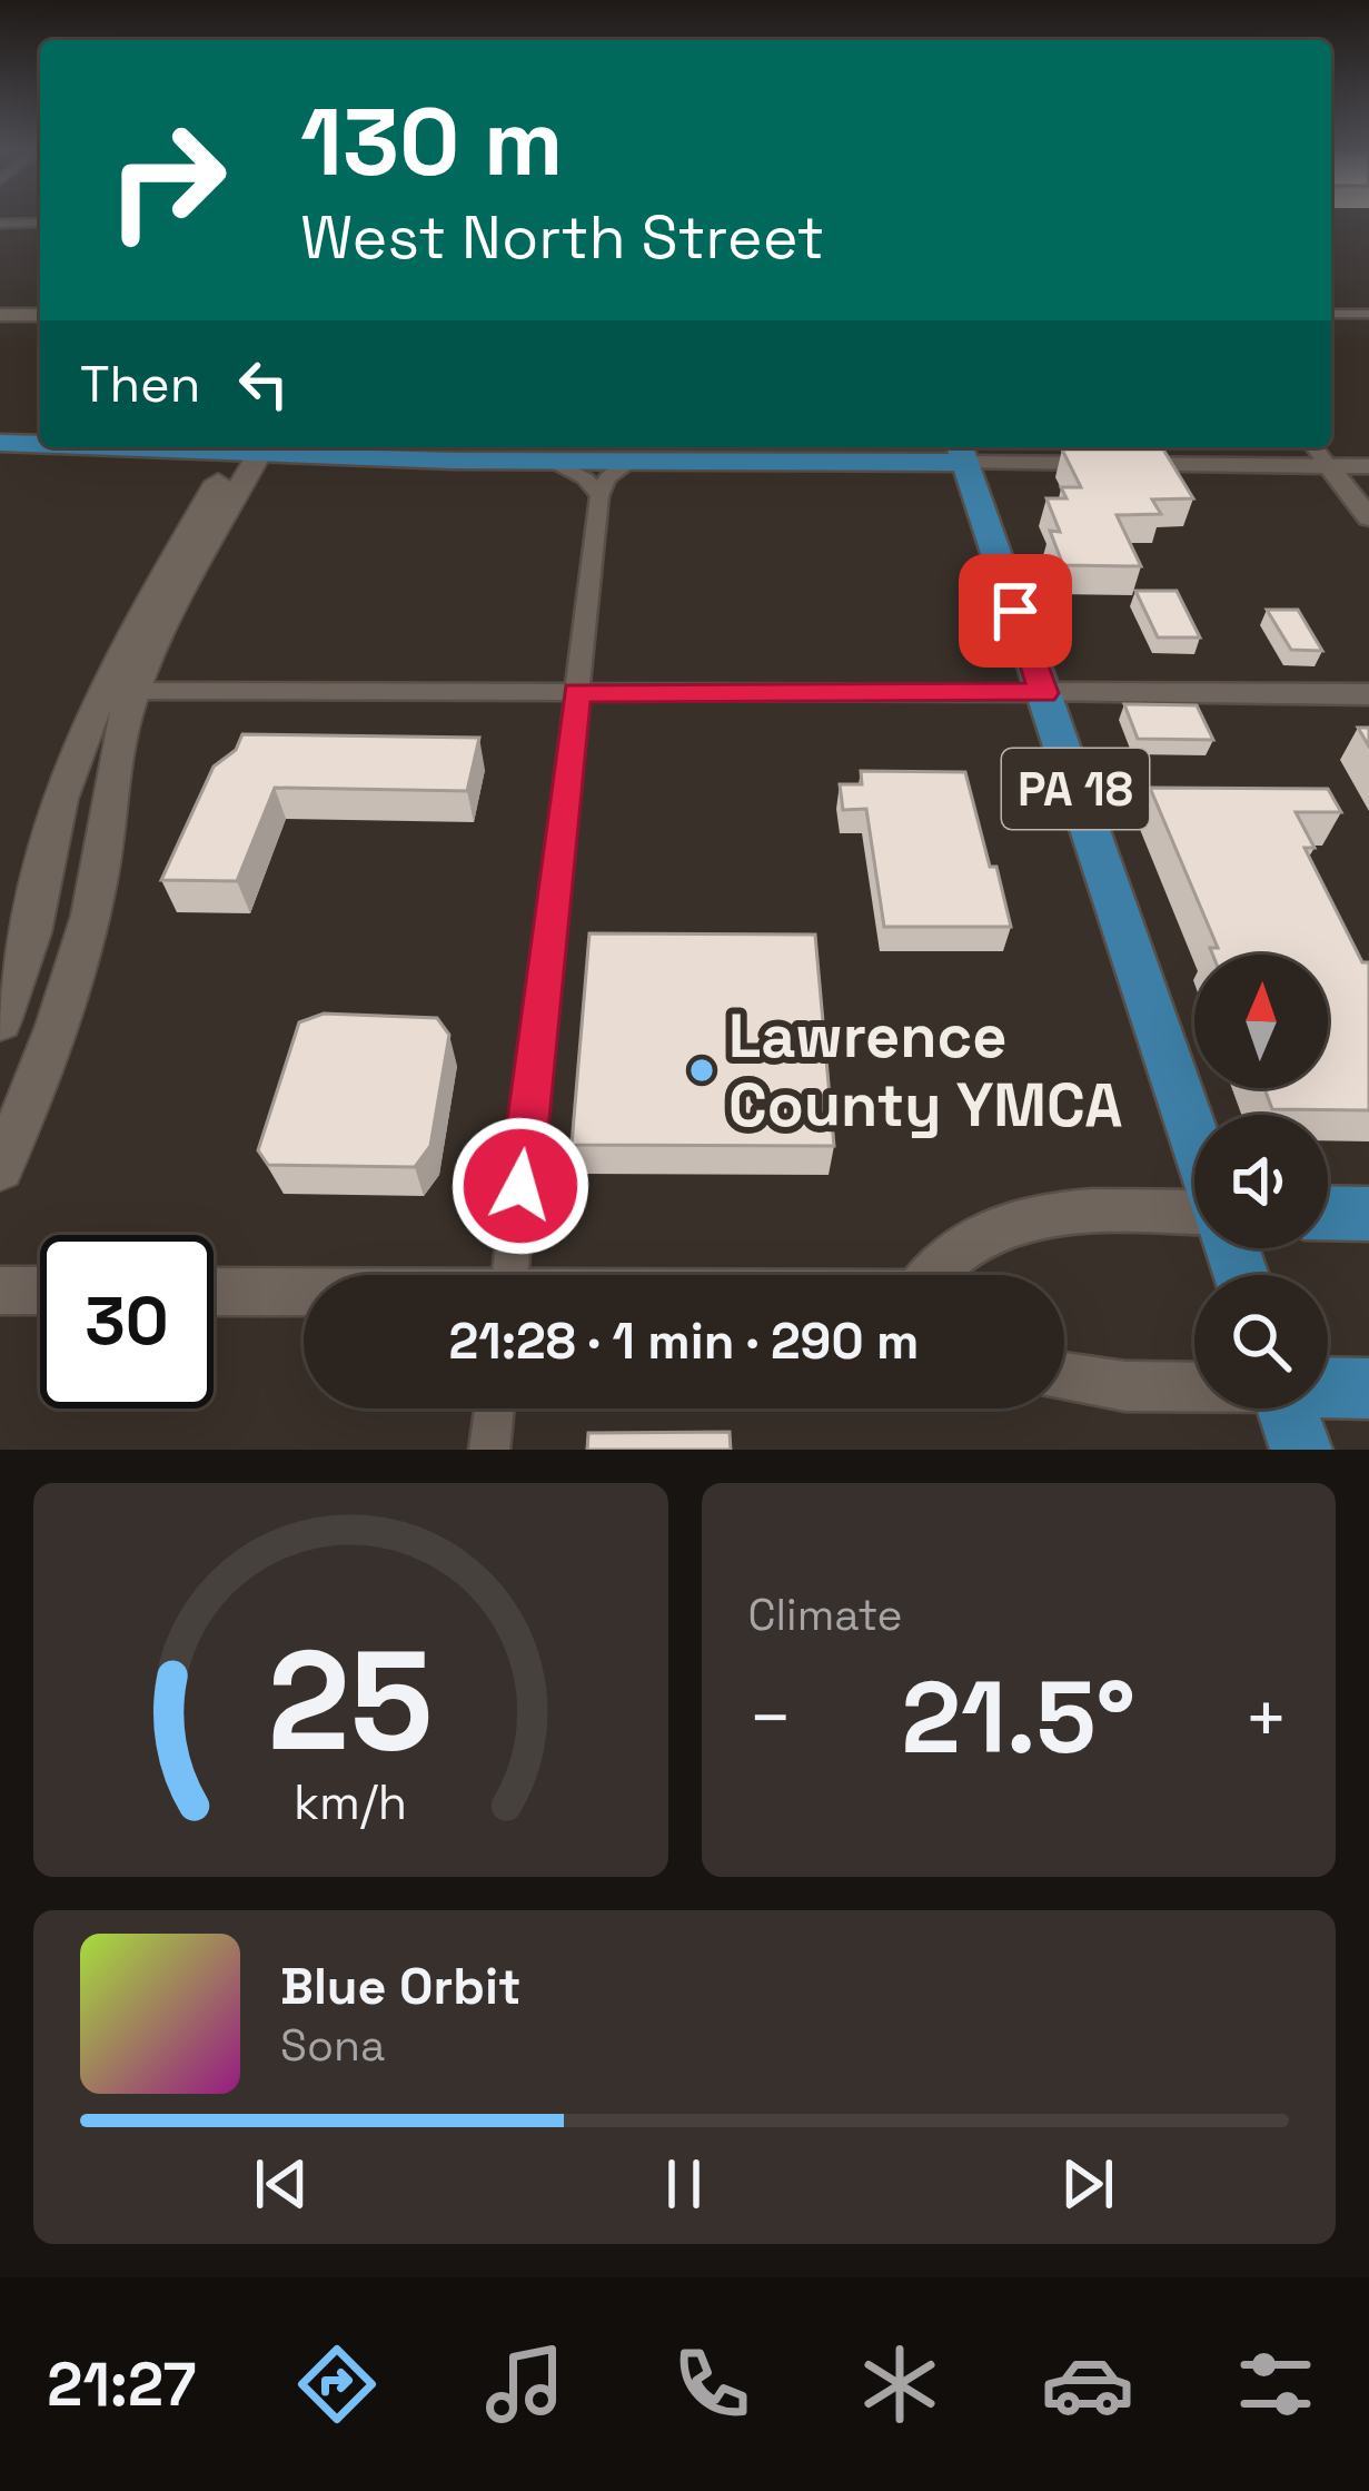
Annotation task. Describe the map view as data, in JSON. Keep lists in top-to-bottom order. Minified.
{"streets":{"main road":["PA 18"]},"places":["Lawrence County YMCA"],"north":"top","page":{"turn":["130 m","West North Street"],"then":"Then","limit":"30","trip":"21:28 · 1 min · 290 m","tile":"Climate","heat":["−","21.5°","+"],"song":["Blue Orbit","Sona"],"tabs":"21:27","gauge":["25","km/h"]}}
